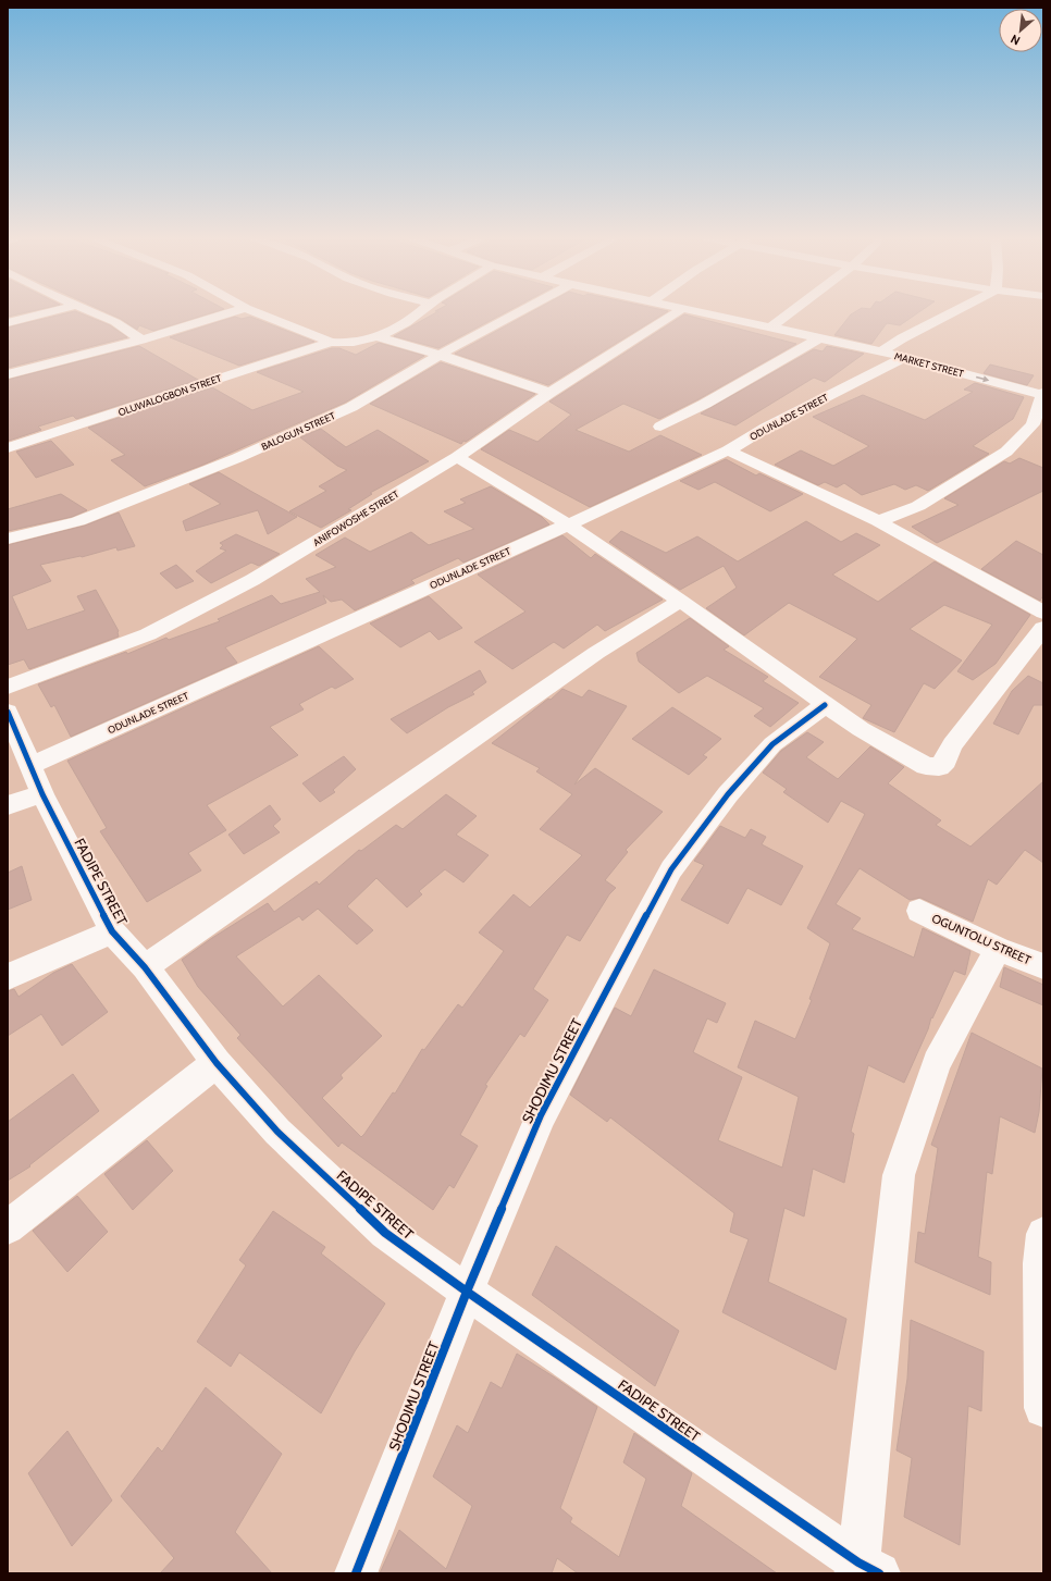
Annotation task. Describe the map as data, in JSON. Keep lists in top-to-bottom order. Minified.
{"streets":{"street":["MARKET STREET","OLUWALOGBON STREET","ODUNLADE STREET","BALOGUN STREET","ANIFOWOSHE STREET","FADIPE STREET","OGUNTOLU STREET","SHODIMU STREET"]},"crossings":[["MARKET STREET","ODUNLADE STREET"],["ODUNLADE STREET","FADIPE STREET"],["FADIPE STREET","SHODIMU STREET"]],"north":"bottom left"}
